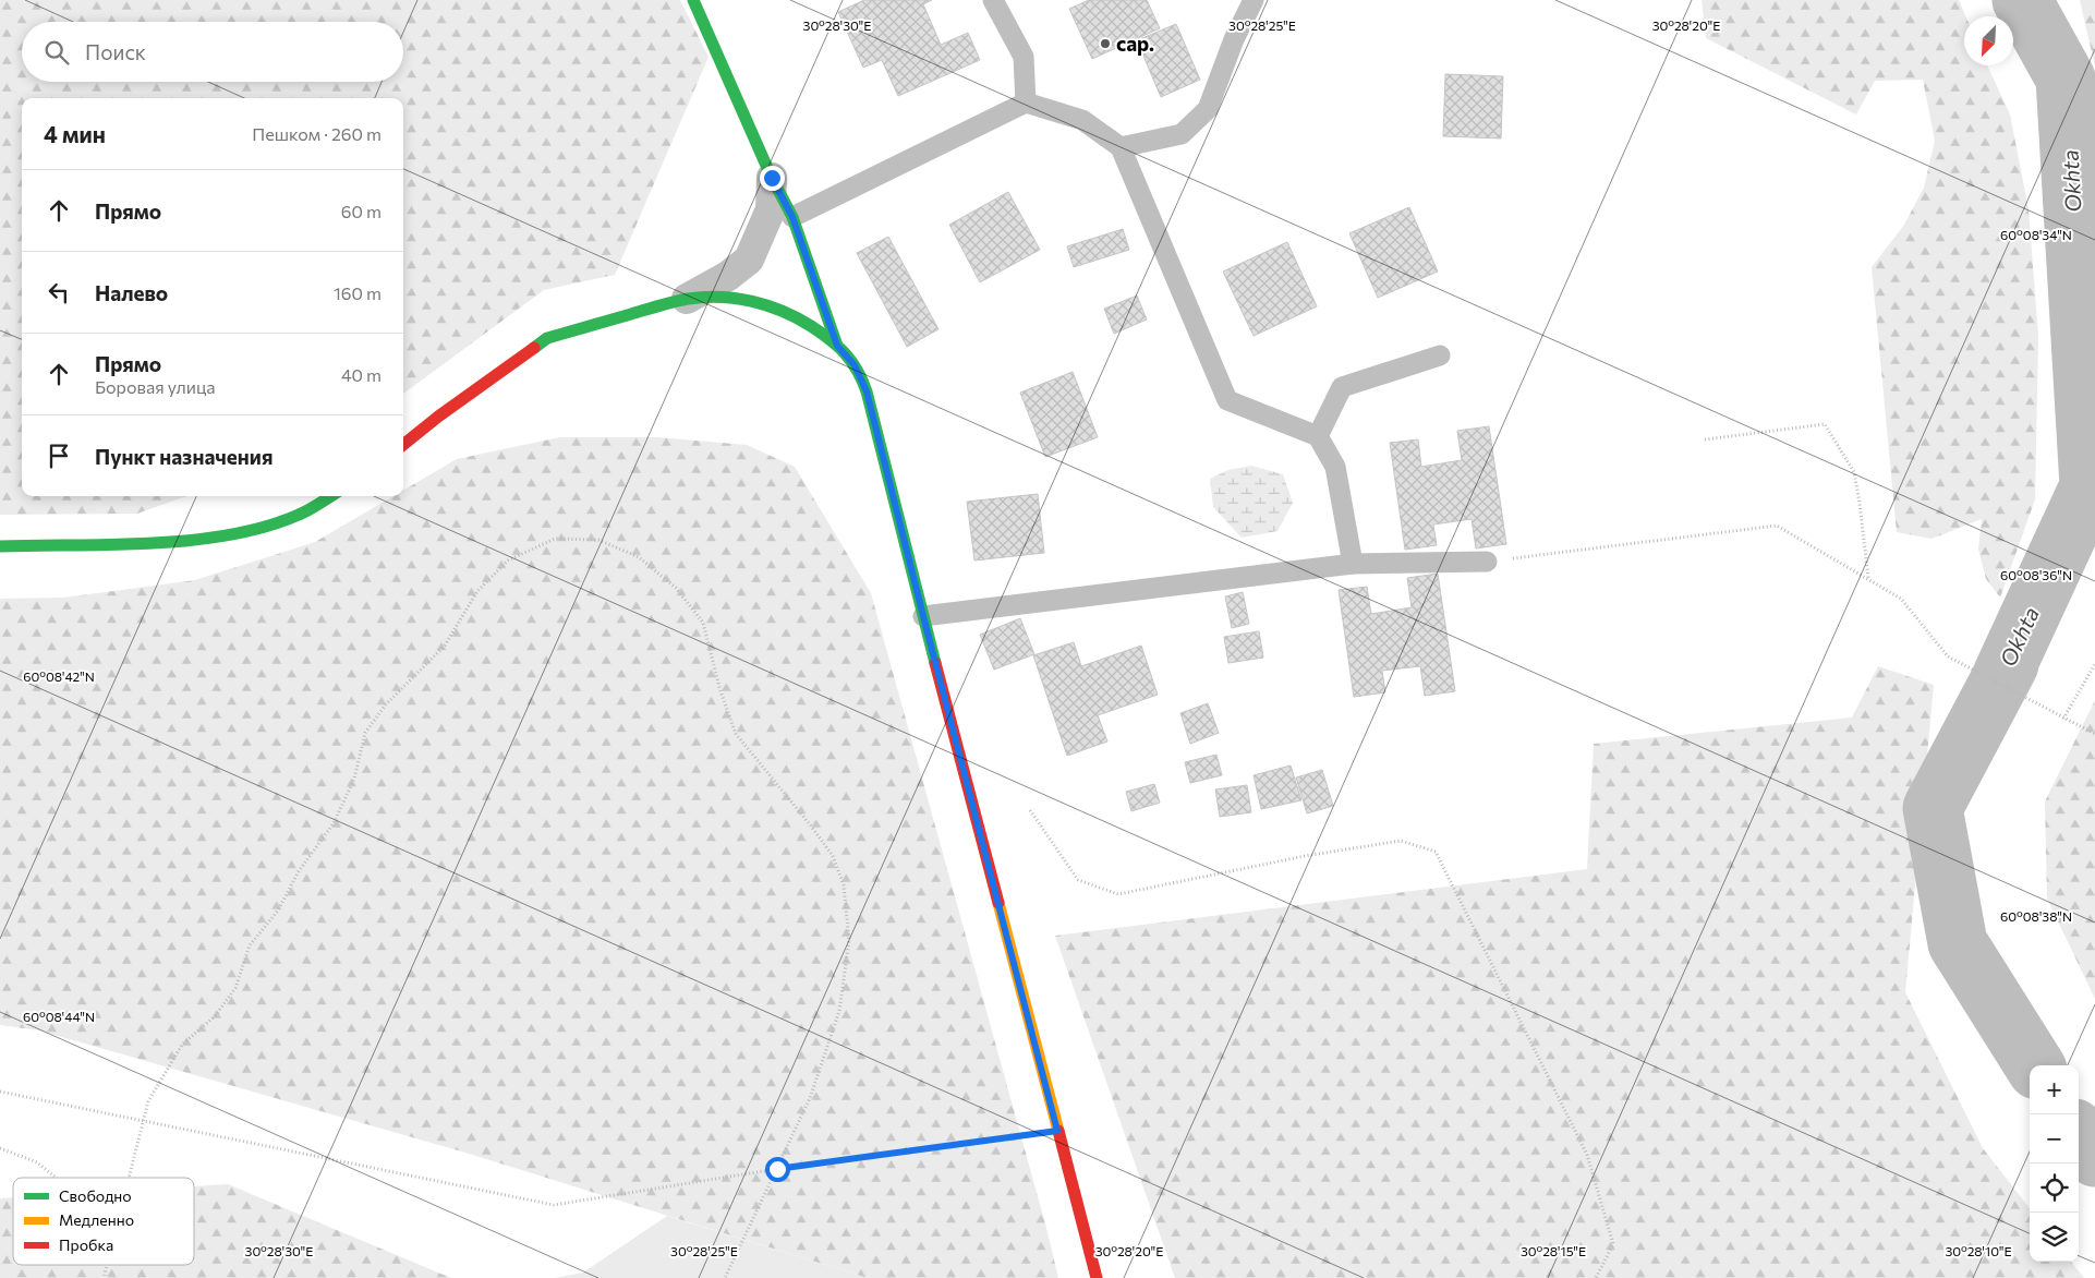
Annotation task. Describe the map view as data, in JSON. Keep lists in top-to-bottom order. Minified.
{"water":["Okhta"],"places":["сар."],"legend":["Свободно","Медленно","Пробка"],"north":"bottom left","page":{"search":"Поиск","heading":["4 мин","Пешком · 260 m"],"list":[["Прямо","60 m"],["Налево","160 m"],["Прямо","Боровая улица","40 m"],"Пункт назначения"],"map_buttons":["+","−"]},"coordinates":["30°28'30\"E","30°28'25\"E","30°28'20\"E","60°08'34\"N","60°08'36\"N","60°08'42\"N","60°08'38\"N","60°08'44\"N","30°28'15\"E","30°28'10\"E"]}
